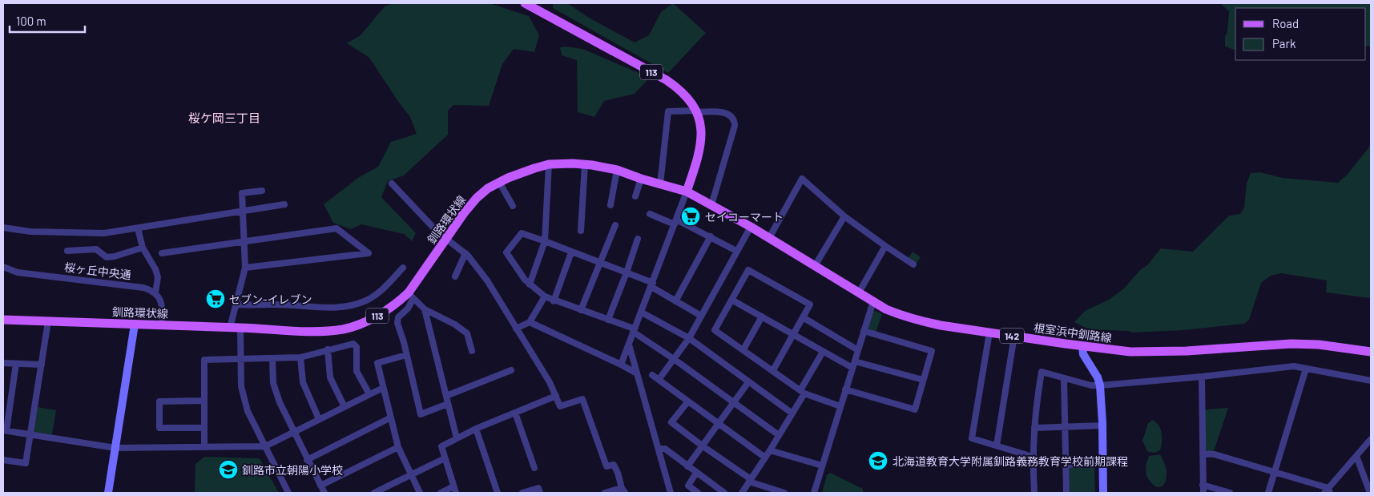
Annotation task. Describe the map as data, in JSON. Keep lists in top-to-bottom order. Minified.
{"streets":{"main road":["113","釧路環状線","根室浜中釧路線","142"],"street":["桜ヶ丘中央通"]},"crossings":[["113","釧路環状線"],["113","根室浜中釧路線"],["釧路環状線","根室浜中釧路線"]],"districts":["桜ケ岡三丁目"],"places":{"supermarket":["セイコーマート","セブン-イレブン"],"school or university":["北海道教育大学附属釧路義務教育学校前期課程","釧路市立朝陽小学校"]},"legend":["Road","Park"],"scale_bar":"100 m"}
